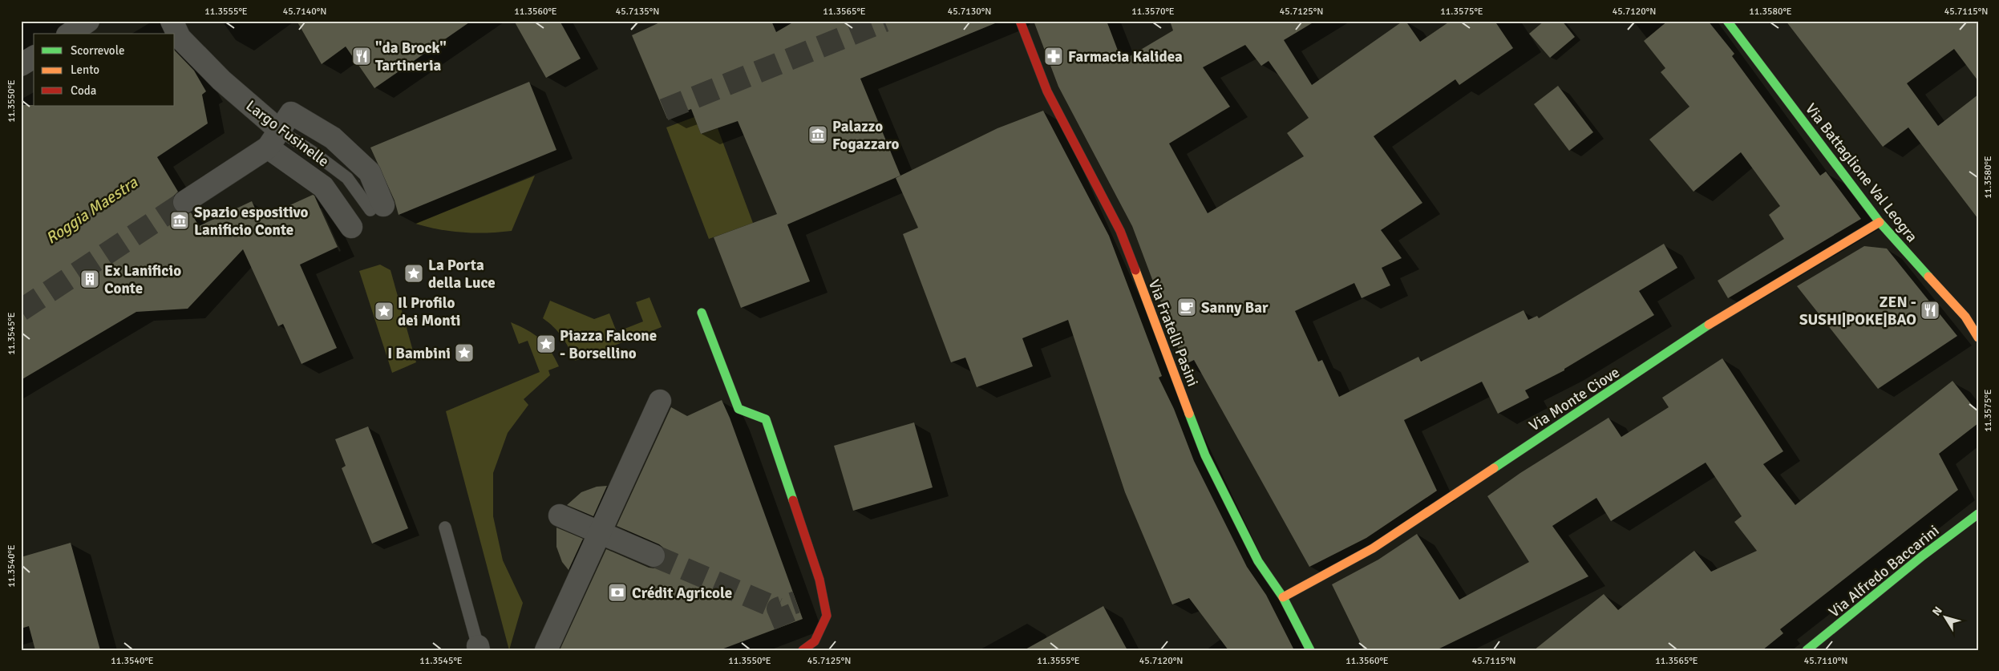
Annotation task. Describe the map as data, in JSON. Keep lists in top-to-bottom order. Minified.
{"streets":{"street":["Largo Fusinelle","Via Battaglione Val Leogra","Via Fratelli Pasini","Via Monte Ciove","Via Alfredo Baccarini"]},"crossings":[["Via Battaglione Val Leogra","Via Monte Ciove"],["Via Fratelli Pasini","Via Monte Ciove"]],"water":["Roggia Maestra"],"places":{"restaurant":["\"da Brock\" Tartineria","ZEN - SUSHI|POKE|BAO"],"pharmacy":["Farmacia Kalidea"],"museum":["Palazzo Fogazzaro","Spazio espositivo Lanificio Conte"],"place":["La Porta della Luce","Il Profilo dei Monti","Piazza Falcone - Borsellino","I Bambini"],"building":["Ex Lanificio Conte"],"cafe":["Sanny Bar"],"bank":["Crédit Agricole"]},"legend":["Scorrevole","Lento","Coda"],"north":"top left","coordinates":["11.3555°E","45.7140°N","11.3560°E","45.7135°N","11.3565°E","45.7130°N","11.3570°E","45.7125°N","11.3575°E","45.7120°N","11.3580°E","45.7115°N","11.3550°E","11.3545°E","11.3540°E","45.7110°N"]}
